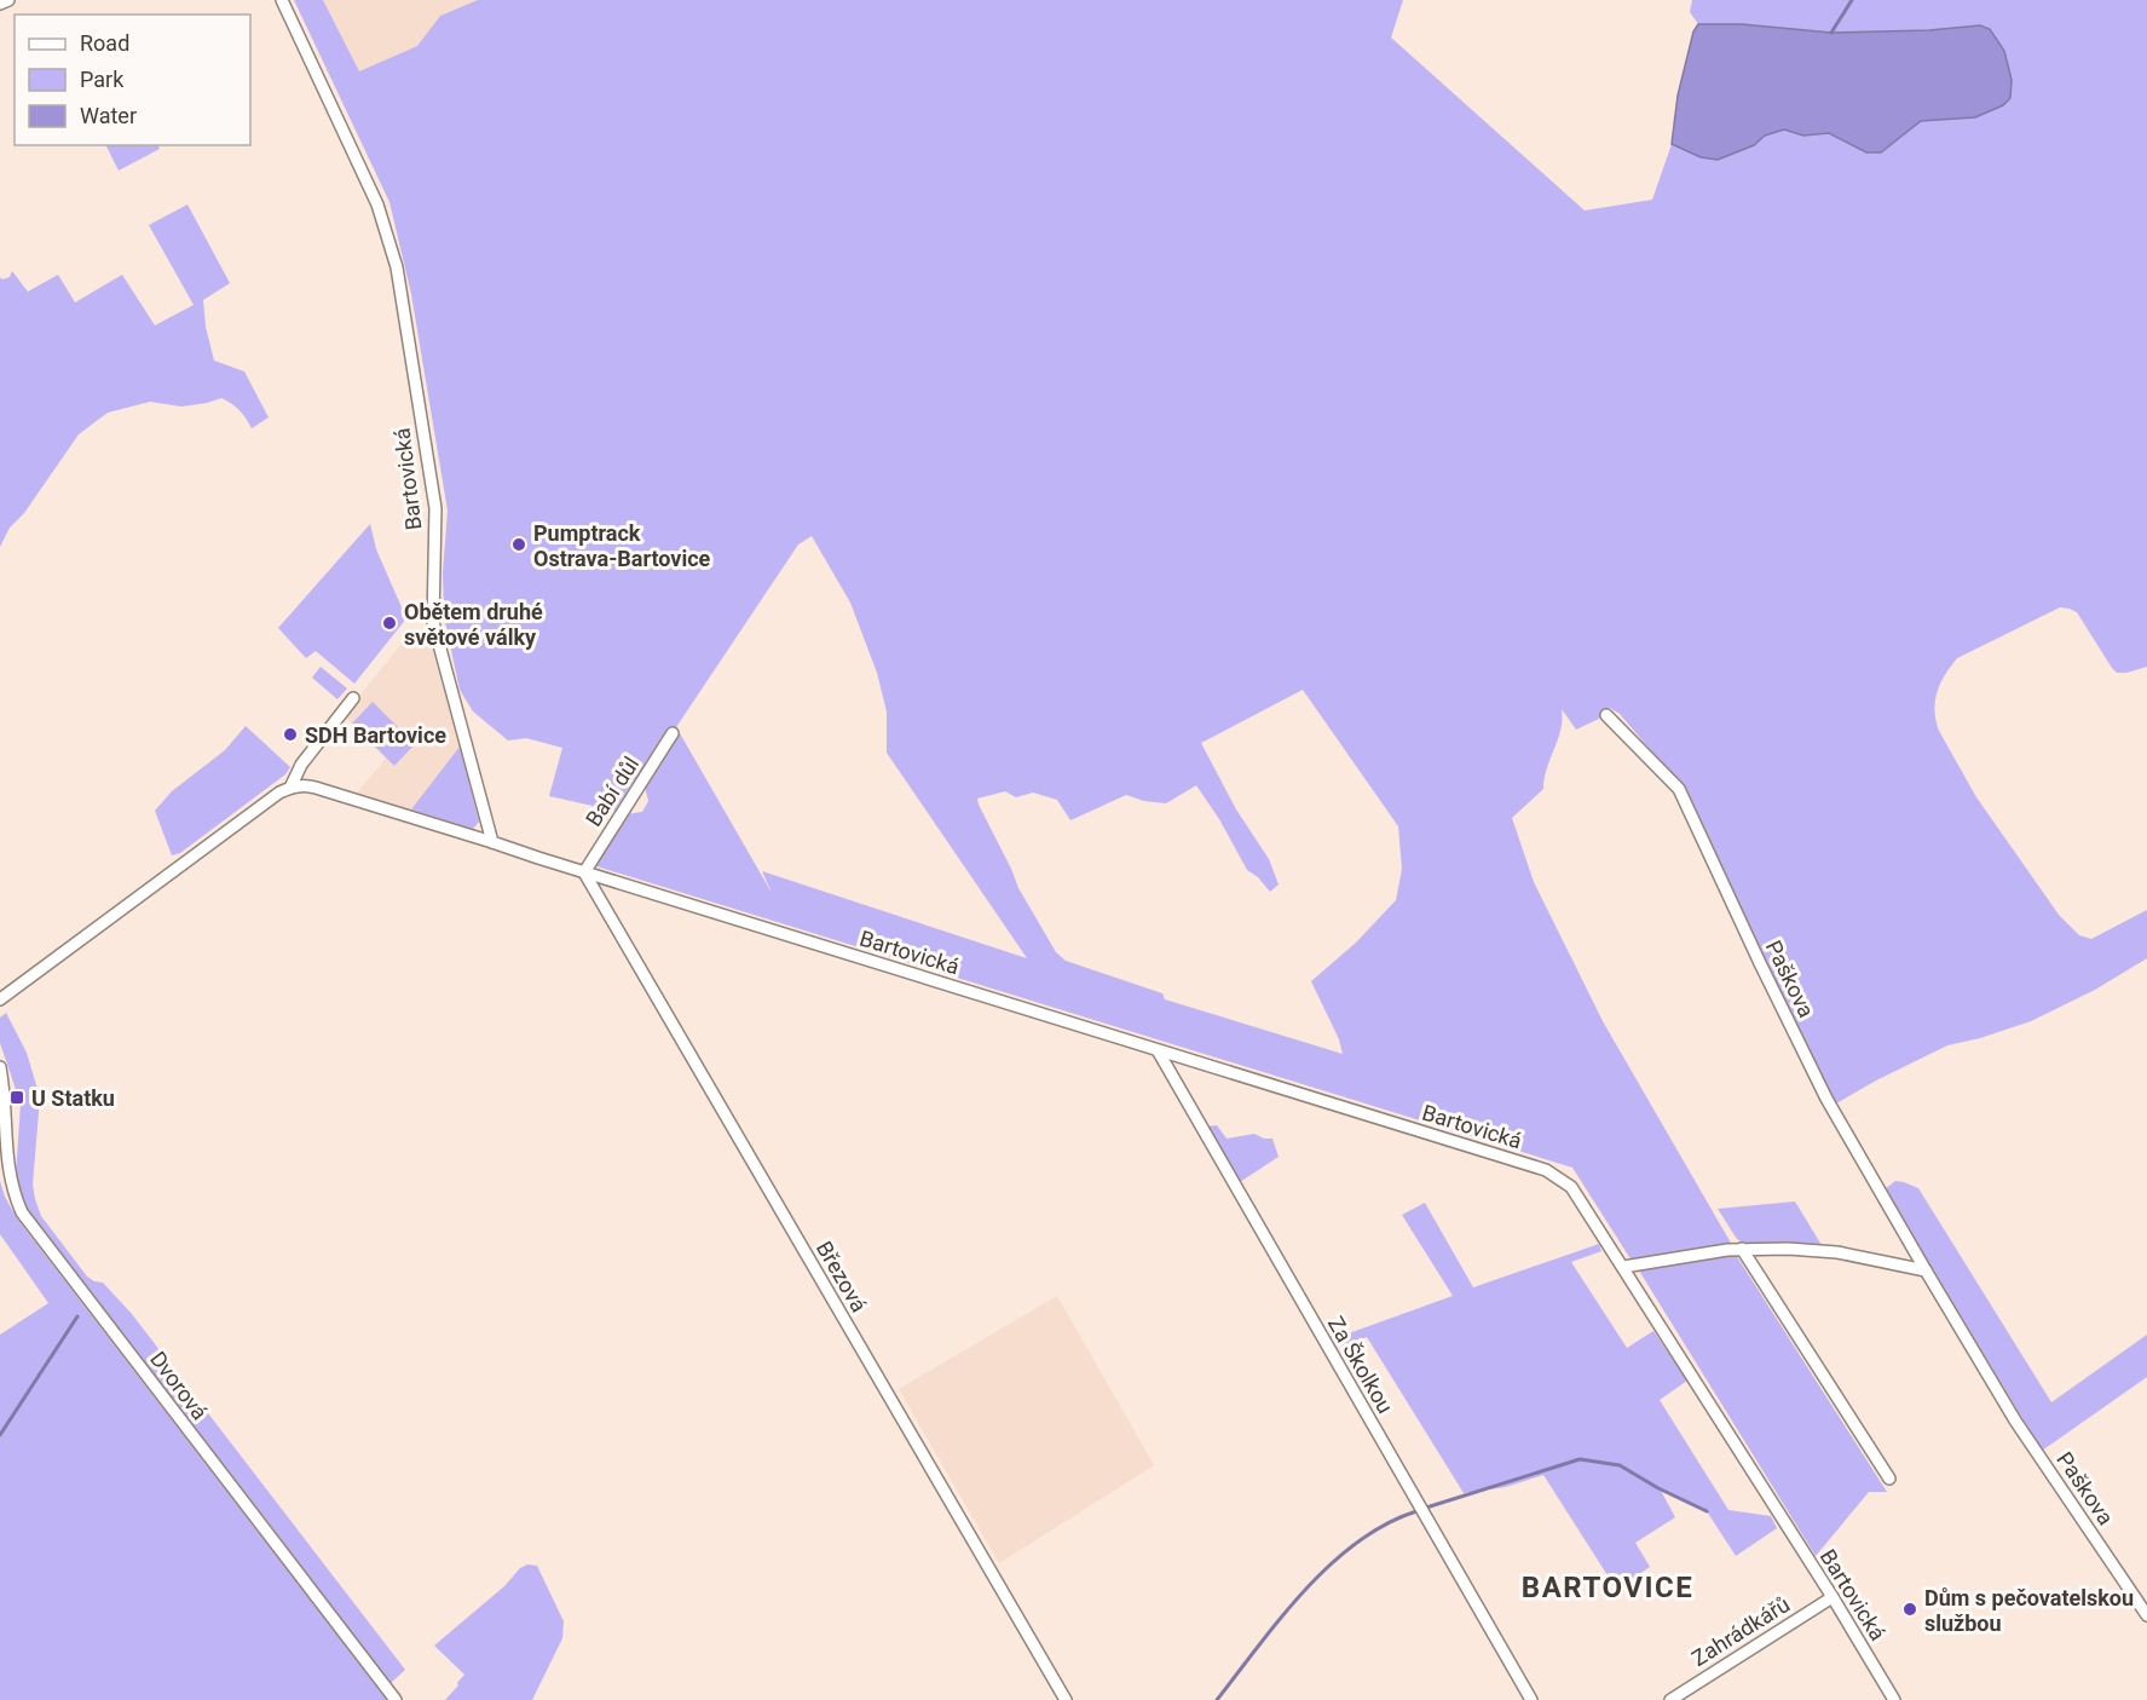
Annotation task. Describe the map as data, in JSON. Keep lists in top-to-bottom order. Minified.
{"streets":{"street":["Bartovická","Babí důl","Paškova","Březová","Za Školkou","Dvorová","Zahrádkářů"]},"crossings":[["Bartovická","Babí důl"],["Bartovická","Březová"],["Bartovická","Za Školkou"],["Bartovická","Zahrádkářů"],["Babí důl","Březová"]],"districts":["BARTOVICE"],"places":{"other":["Pumptrack Ostrava-Bartovice","Obětem druhé světové války","SDH Bartovice","Dům s pečovatelskou službou"],"transit":["U Statku"]},"legend":["Road","Park","Water"]}
